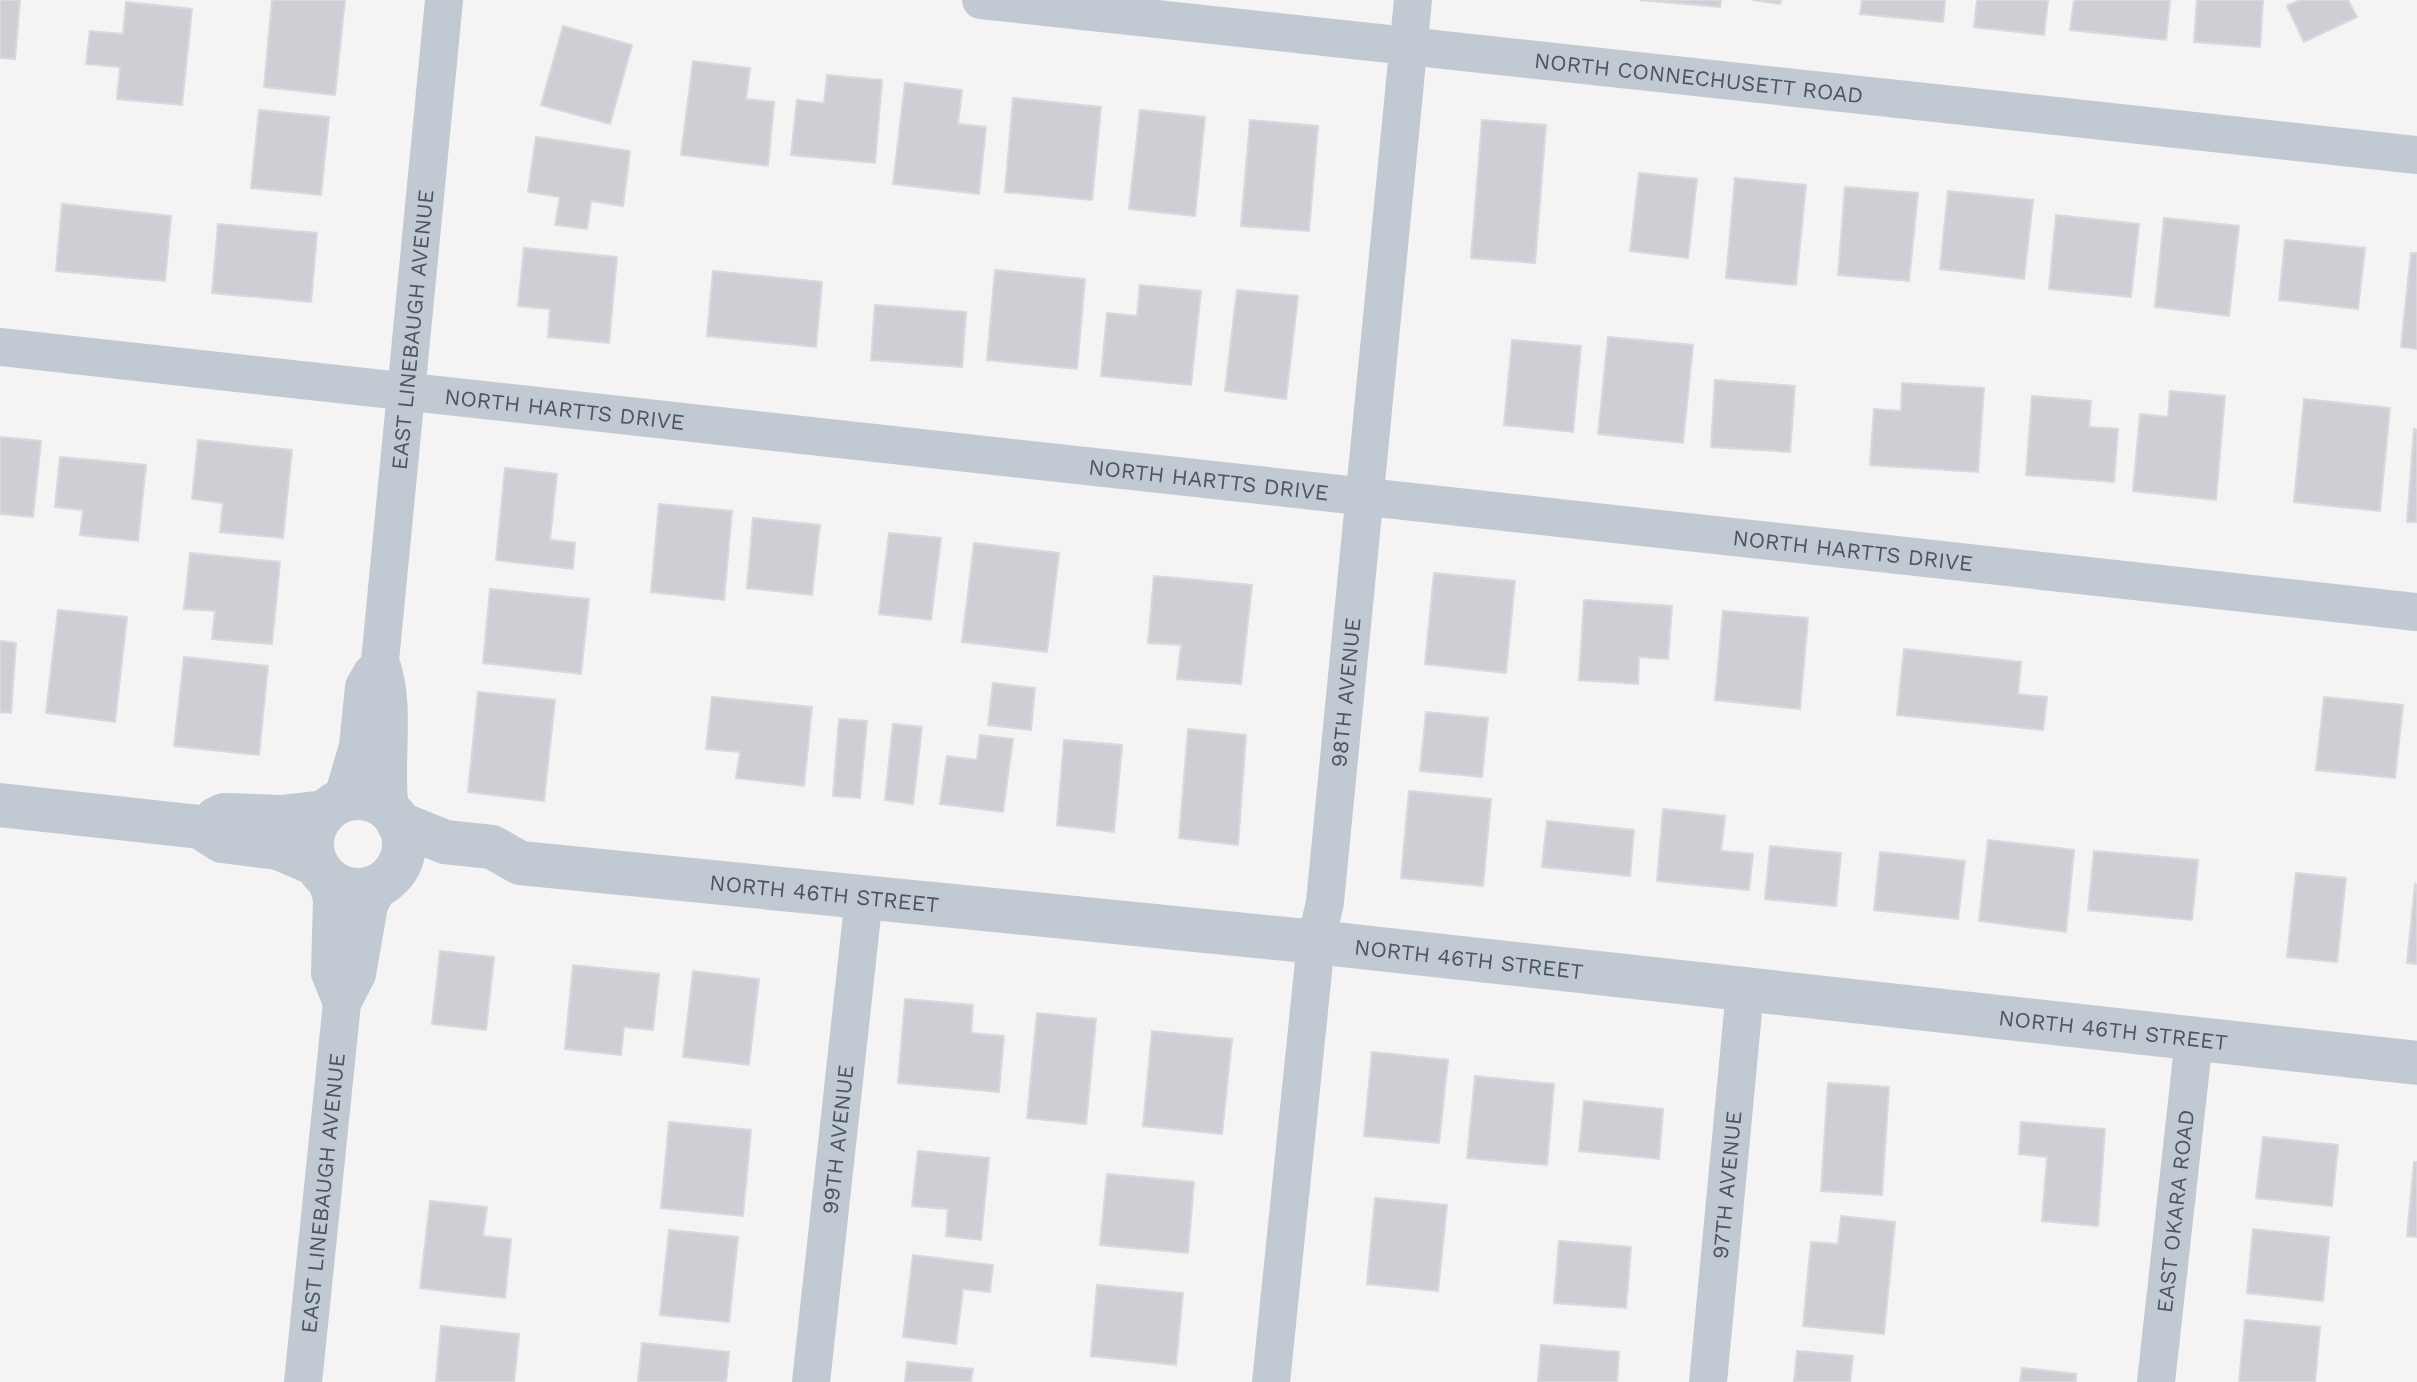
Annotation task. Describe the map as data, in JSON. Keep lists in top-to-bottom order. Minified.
{"streets":{"street":["NORTH CONNECHUSETT ROAD","EAST LINEBAUGH AVENUE","NORTH HARTTS DRIVE","98TH AVENUE","NORTH 46TH STREET","99TH AVENUE","97TH AVENUE","EAST OKARA ROAD"]},"crossings":[["NORTH CONNECHUSETT ROAD","98TH AVENUE"],["EAST LINEBAUGH AVENUE","NORTH HARTTS DRIVE"],["EAST LINEBAUGH AVENUE","NORTH 46TH STREET"],["NORTH HARTTS DRIVE","98TH AVENUE"],["98TH AVENUE","NORTH 46TH STREET"],["NORTH 46TH STREET","99TH AVENUE"],["NORTH 46TH STREET","97TH AVENUE"],["NORTH 46TH STREET","EAST OKARA ROAD"]]}
